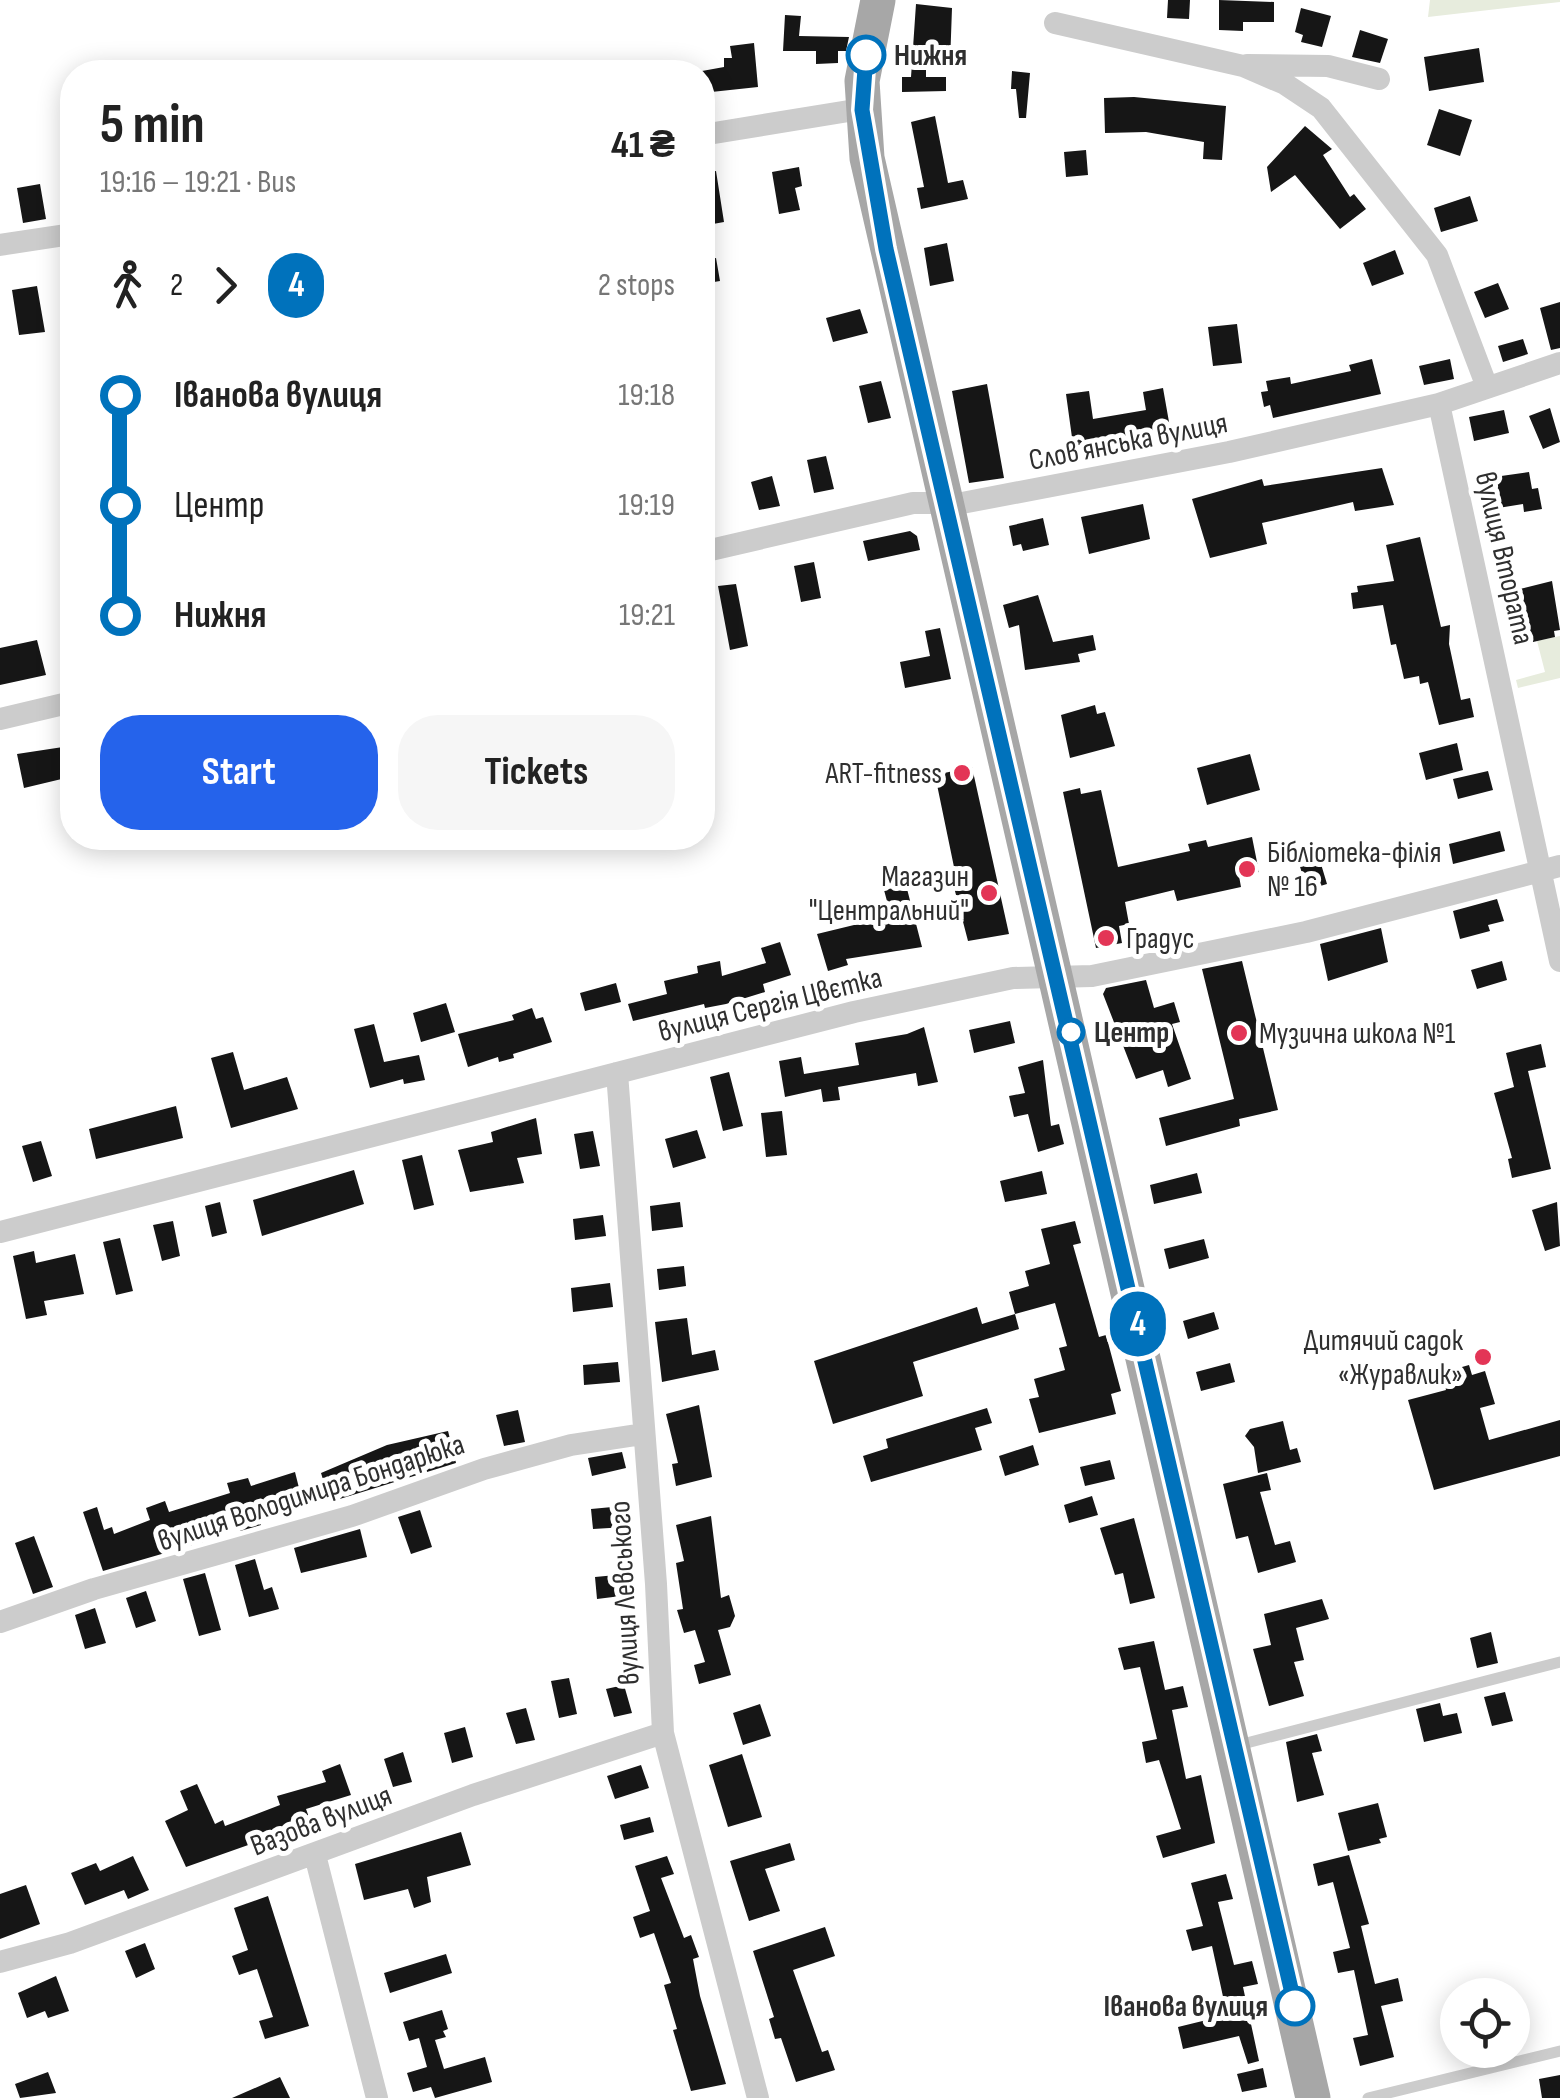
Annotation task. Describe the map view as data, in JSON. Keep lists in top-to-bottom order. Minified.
{"streets":{"street":["Словʼянська вулиця","вулиця Втората","вулиця Сергія Цвєтка","вулиця Володимира Бондарюка","вулиця Левського","Вазова вулиця"]},"crossings":[["Словʼянська вулиця","вулиця Втората"],["вулиця Втората","вулиця Сергія Цвєтка"],["вулиця Сергія Цвєтка","вулиця Левського"],["вулиця Володимира Бондарюка","вулиця Левського"],["вулиця Левського","Вазова вулиця"]],"places":["Нижня","ART-fitness","Бібліотека-філія № 16","Магазин \"Центральний\"","Градус","Центр","Музична школа №1","Дитячий садок «Журавлик»","Іванова вулиця"],"lines":["bus line 4"],"page":{"on_map":"4","heading":["5 min","19:16 – 19:21 · Bus","41 ₴"],"legs":["2","4","2 stops"],"list":[{"name":"Іванова вулиця","value":"19:18"},{"name":"Центр","value":"19:19"},{"name":"Нижня","value":"19:21"}],"buttons":["Start","Tickets"]}}
